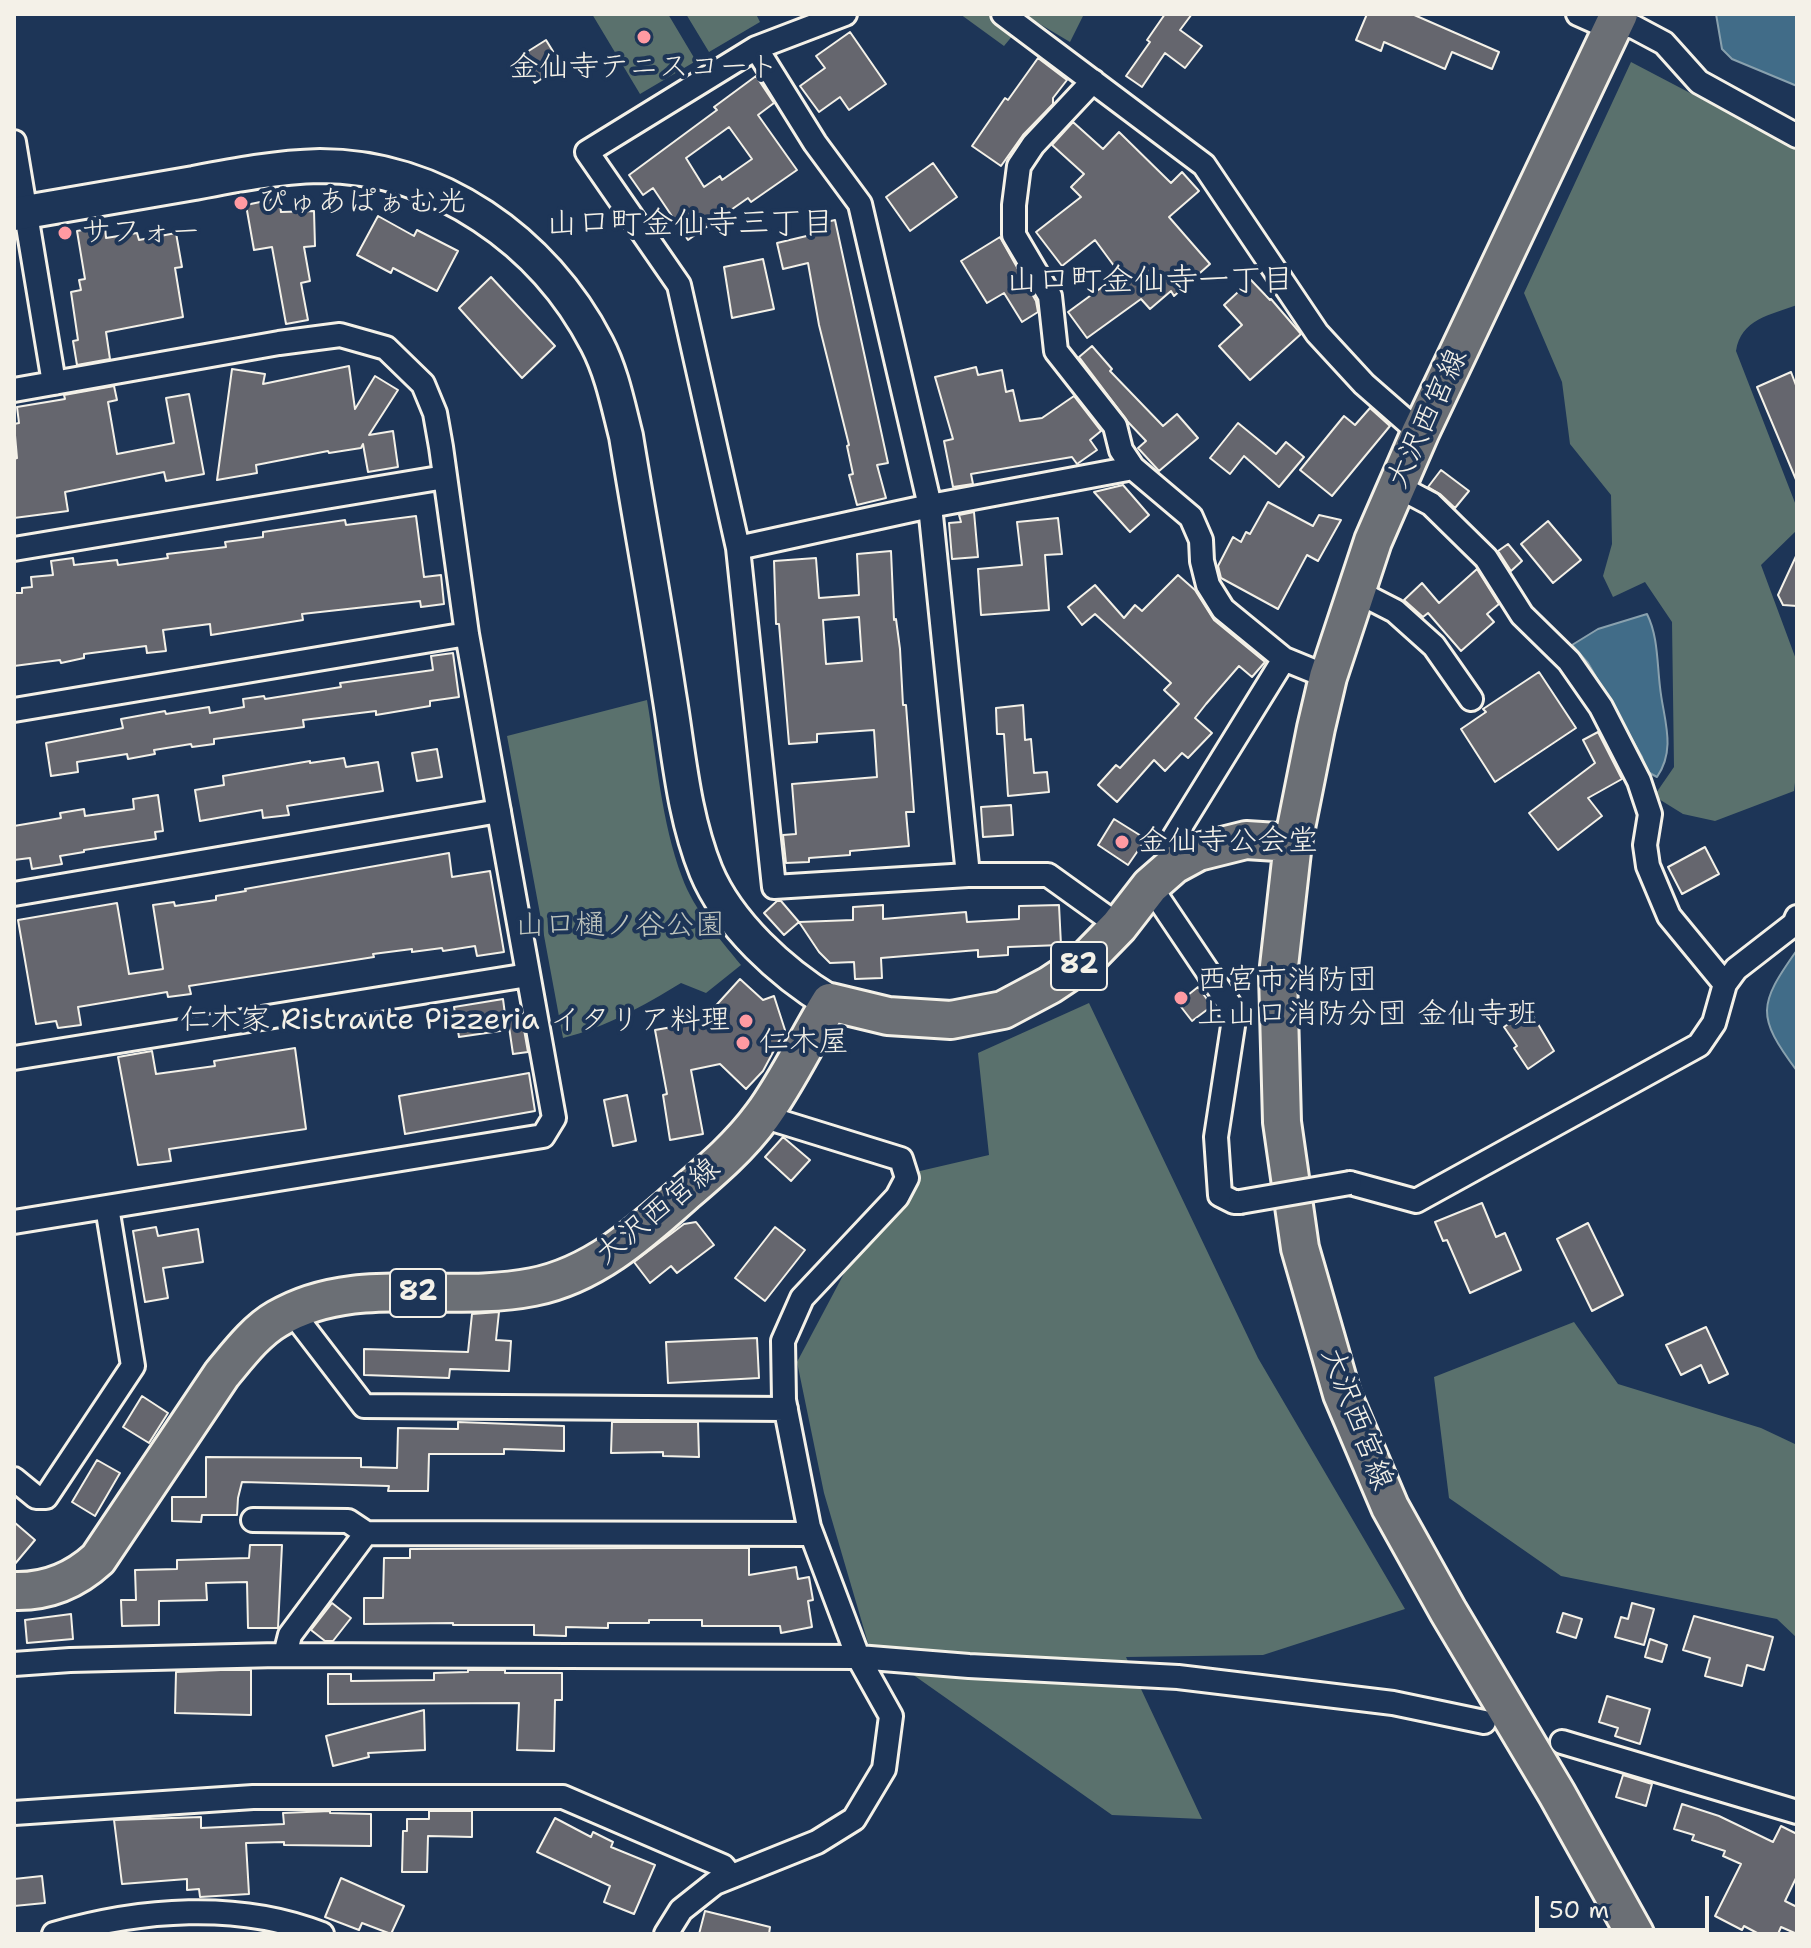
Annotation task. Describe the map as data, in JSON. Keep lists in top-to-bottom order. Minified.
{"streets":{"main road":["大沢西宮線","82"]},"crossings":[["大沢西宮線","82"]],"districts":["山口町金仙寺三丁目","山口町金仙寺一丁目"],"parks":["山口樋ノ谷公園"],"places":["金仙寺テニスコート","ぴゅあぱぁむ光","サフォー","金仙寺公会堂","西宮市消防団 上山口消防分団 金仙寺班","仁木家 Ristrante Pizzeria イタリア料理","仁木屋"],"scale_bar":"50 m"}
